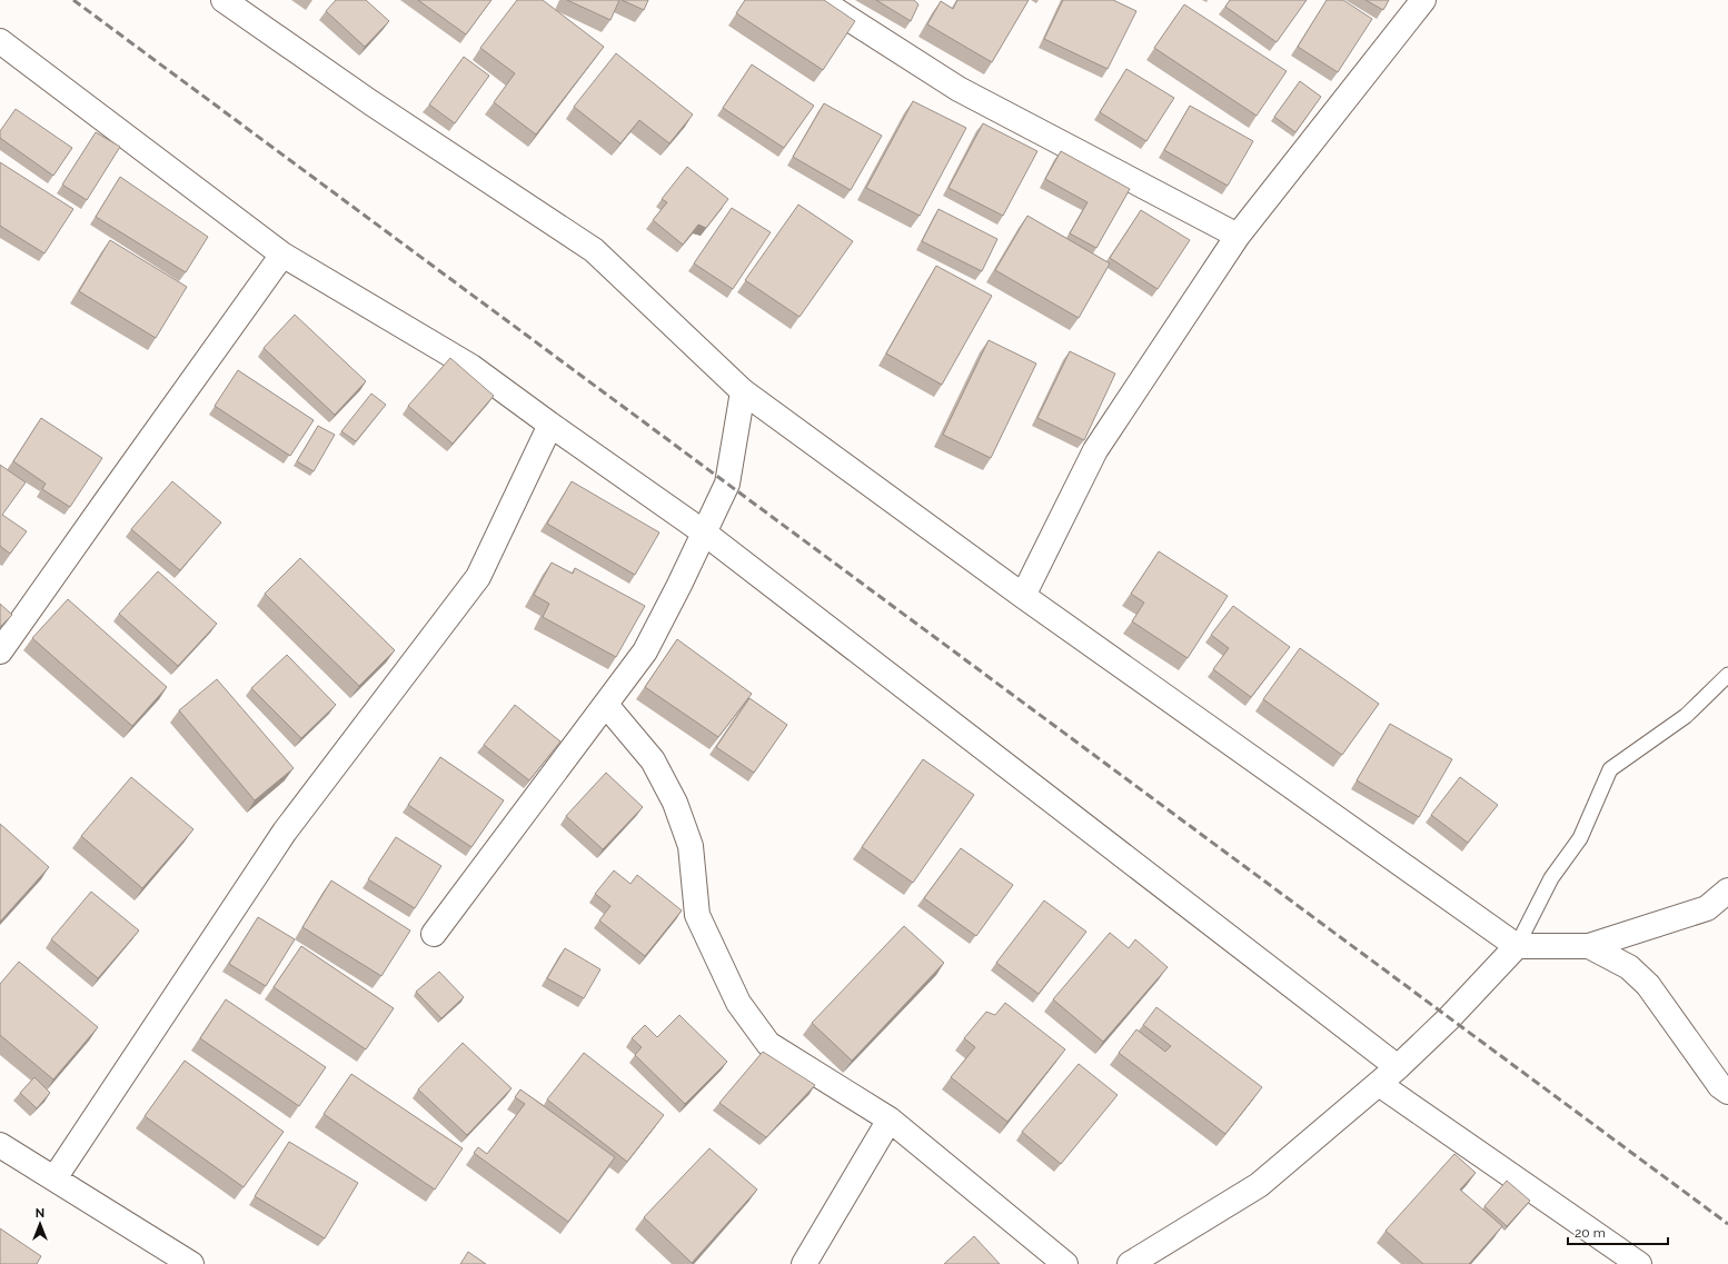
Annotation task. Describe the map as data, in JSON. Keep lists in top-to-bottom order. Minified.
{"scale_bar":"20 m","north":"top"}
